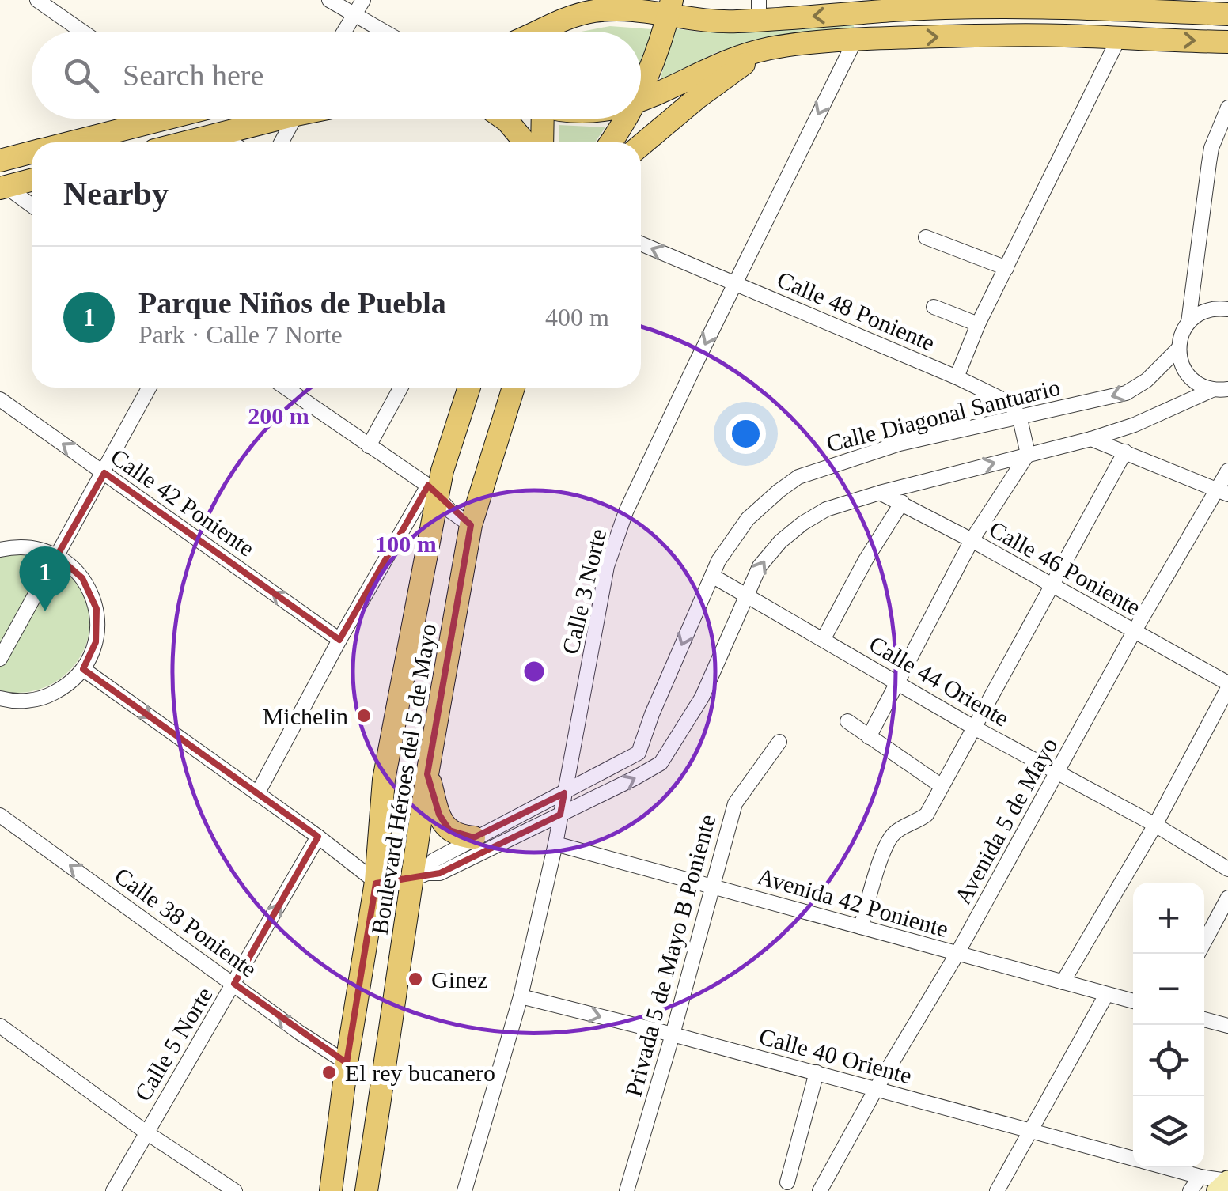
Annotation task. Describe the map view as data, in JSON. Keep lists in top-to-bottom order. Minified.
{"streets":{"main road":["Boulevard Héroes del 5 de Mayo"],"street":["Calle 48 Poniente","Calle Diagonal Santuario","Calle 42 Poniente","Calle 46 Poniente","Calle 3 Norte","Calle 44 Oriente","Avenida 5 de Mayo","Avenida 42 Poniente","Calle 38 Poniente","Privada 5 de Mayo B Poniente","Calle 5 Norte","Calle 40 Oriente"]},"crossings":[["Calle 48 Poniente","Calle Diagonal Santuario"],["Calle 48 Poniente","Calle 3 Norte"],["Calle Diagonal Santuario","Calle 3 Norte"],["Calle Diagonal Santuario","Calle 44 Oriente"],["Calle Diagonal Santuario","Boulevard Héroes del 5 de Mayo"],["Calle 46 Poniente","Avenida 5 de Mayo"],["Calle 3 Norte","Avenida 42 Poniente"],["Calle 3 Norte","Calle 40 Oriente"],["Calle 44 Oriente","Avenida 5 de Mayo"],["Boulevard Héroes del 5 de Mayo","Calle 38 Poniente"],["Avenida 5 de Mayo","Avenida 42 Poniente"],["Avenida 5 de Mayo","Calle 40 Oriente"],["Avenida 42 Poniente","Privada 5 de Mayo B Poniente"],["Calle 38 Poniente","Calle 5 Norte"],["Privada 5 de Mayo B Poniente","Calle 40 Oriente"]],"one_way":["Calle 42 Poniente","Calle 3 Norte","Calle 38 Poniente","Calle 5 Norte"],"places":["Michelin","Ginez","El rey bucanero"],"page":{"search":"Search here","heading":"Nearby","list":[{"mark":"1","name":"Parque Niños de Puebla","note":"Park · Calle 7 Norte","value":"400 m"}],"pins":"1","map_buttons":["+","−"]},"rings":["200 m","100 m"]}
